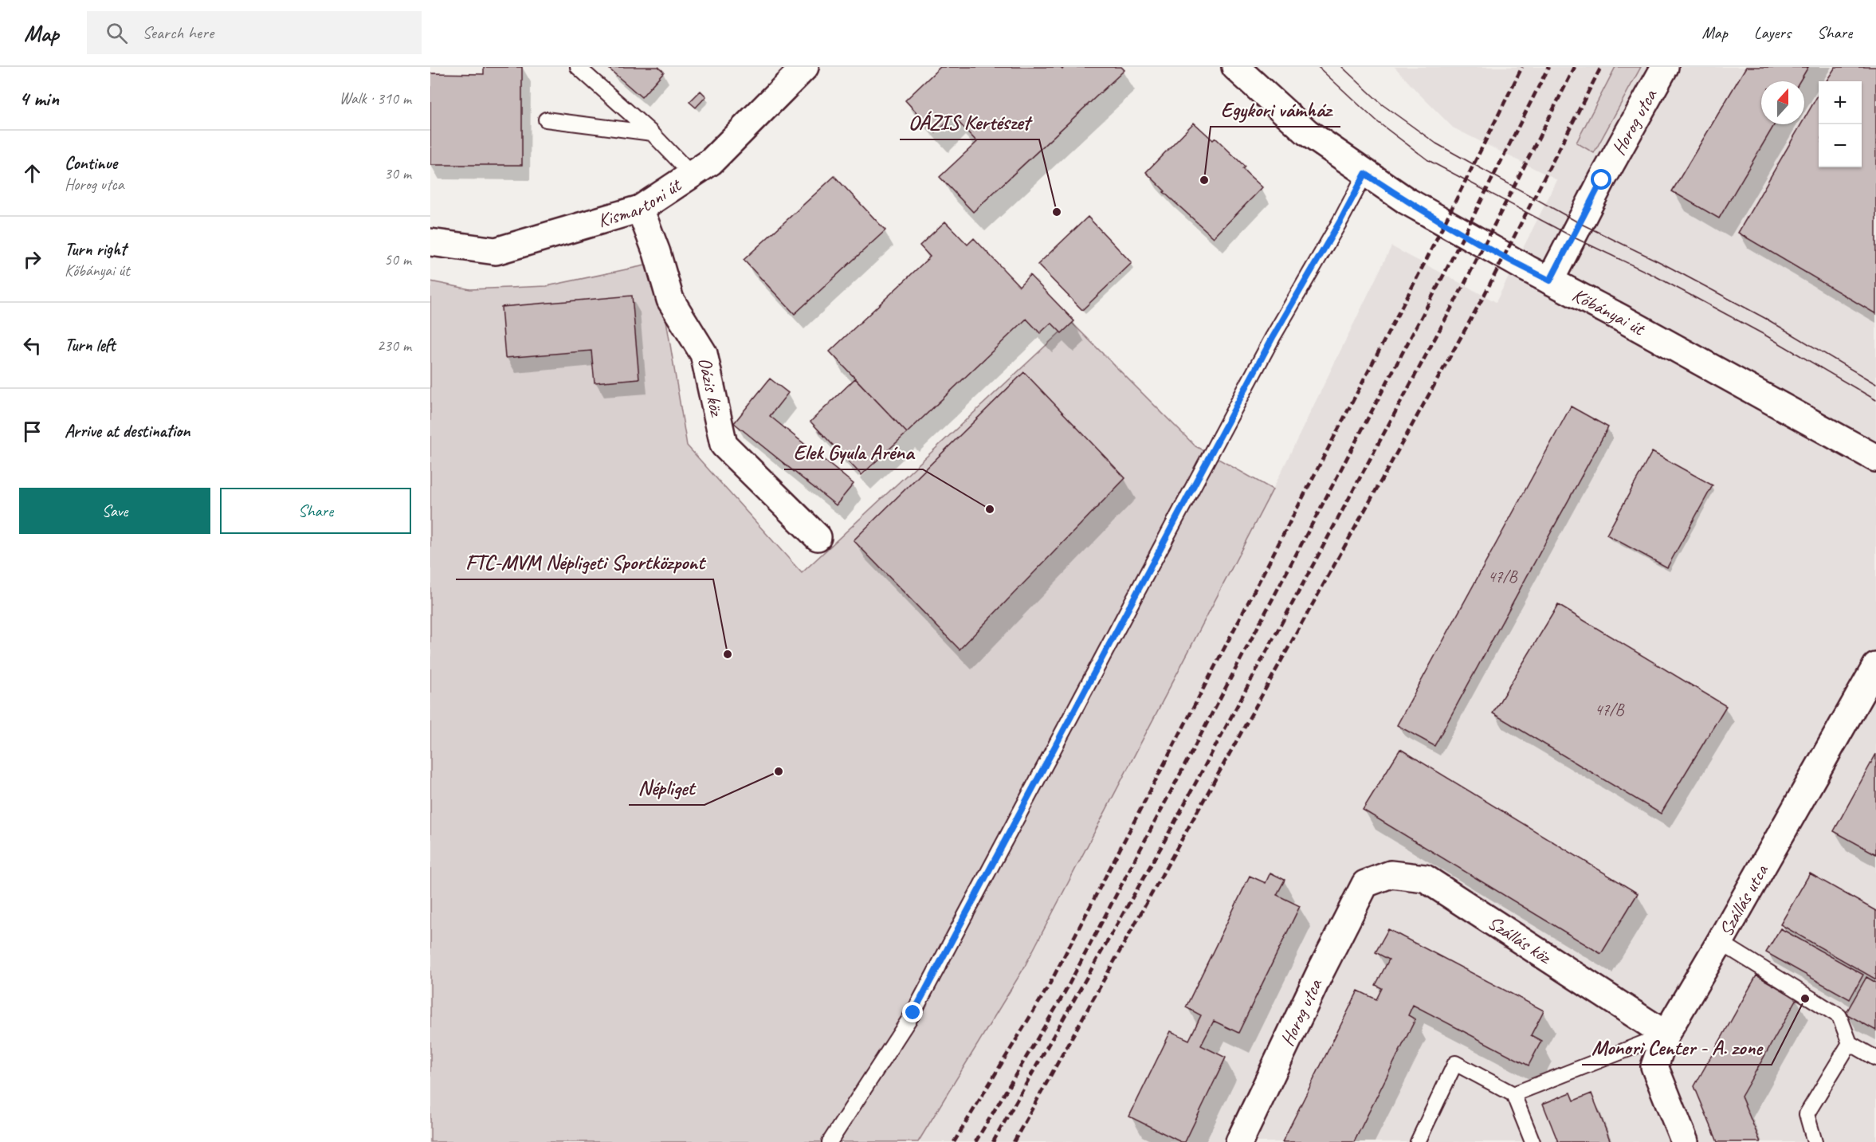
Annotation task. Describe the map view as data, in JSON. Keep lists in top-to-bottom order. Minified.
{"streets":{"street":["Horog utca","Kismartoni út","Kőbányai út","Oázis köz","Szállás utca","Szállás köz"]},"crossings":[["Horog utca","Kőbányai út"],["Horog utca","Szállás köz"],["Kismartoni út","Oázis köz"],["Szállás utca","Szállás köz"]],"places":["Egykori vámház","OÁZIS Kertészet","Elek Gyula Aréna","FTC-MVM Népligeti Sportközpont","Népliget","Monori Center - A. zone"],"house_numbers":["47/B","47/B"],"north":"top","page":{"header":"Map","search":"Search here","nav":["Map","Layers","Share"],"heading":["4 min","Walk · 310 m"],"map_buttons":["+","−"],"list":[["Continue","Horog utca","30 m"],["Turn right","Kőbányai út","50 m"],["Turn left","230 m"],"Arrive at destination"],"buttons":["Save","Share"]}}
